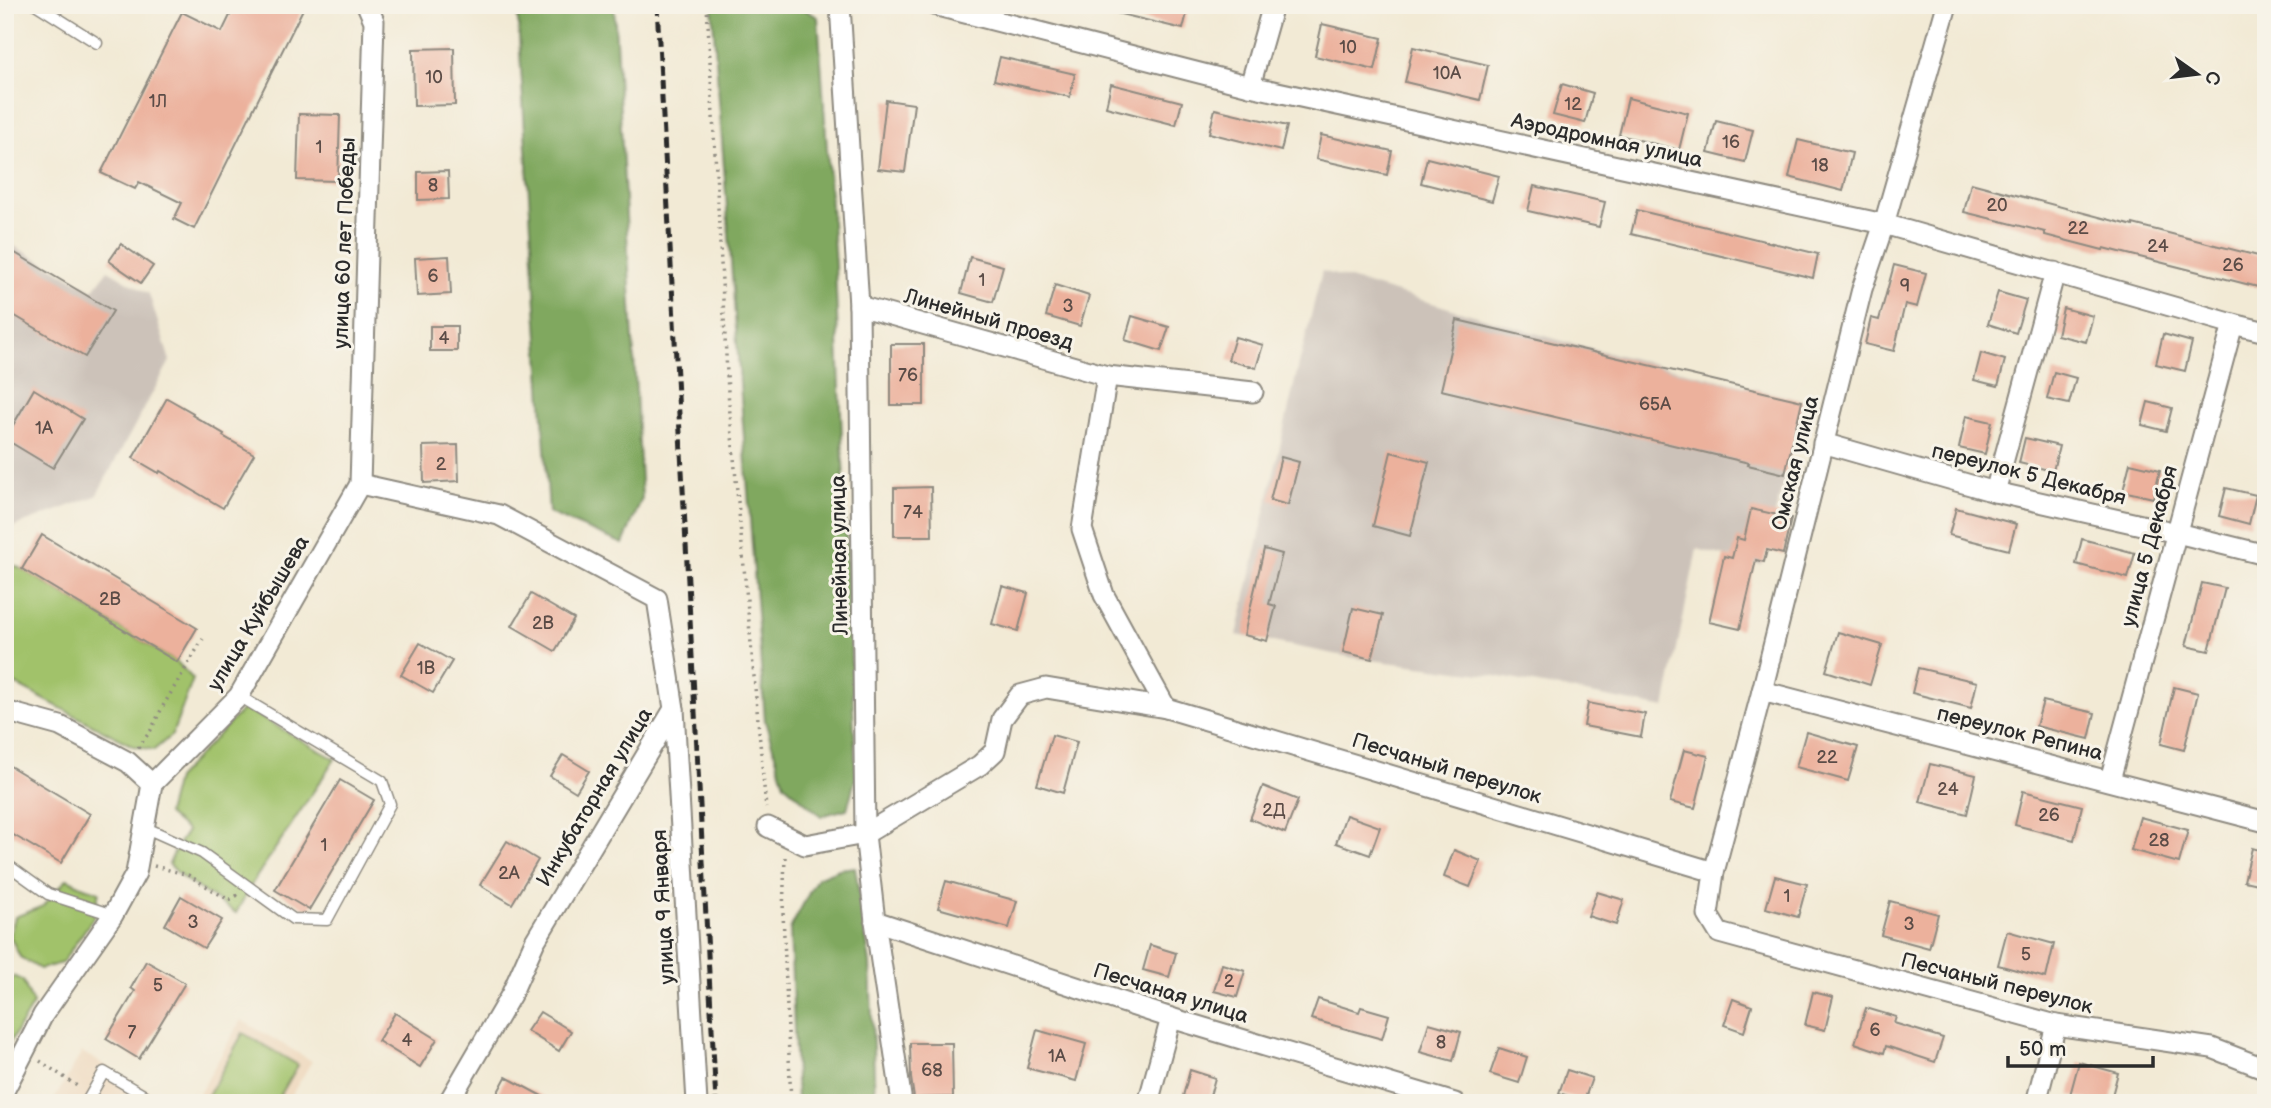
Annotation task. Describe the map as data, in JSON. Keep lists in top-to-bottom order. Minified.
{"streets":{"street":["Аэродромная улица","улица 60 лет Победы","Линейный проезд","Омская улица","переулок 5 Декабря","улица 5 Декабря","Линейная улица","улица Куйбышева","переулок Репина","Песчаный переулок","Инкубаторная улица","улица 9 Января","Песчаная улица"]},"crossings":[["Аэродромная улица","Омская улица"],["Аэродромная улица","улица 5 Декабря"],["улица 60 лет Победы","улица Куйбышева"],["улица 60 лет Победы","Инкубаторная улица"],["Линейный проезд","Линейная улица"],["Омская улица","переулок 5 Декабря"],["Омская улица","переулок Репина"],["Омская улица","Песчаный переулок"],["переулок 5 Декабря","улица 5 Декабря"],["улица 5 Декабря","переулок Репина"],["Линейная улица","Песчаная улица"],["улица Куйбышева","Инкубаторная улица"],["Инкубаторная улица","улица 9 Января"]],"house_numbers":["10","10А","10","1Л","12","16","1","18","8","20","22","24","26","6","1","9","3","4","76","65А","1А","2","74","2В","2В","1В","22","24","2Д","26","28","1","2А","1","3","3","5","2","5","6","7","4","8","1А","68"],"scale_bar":"50 m","north":"right"}
